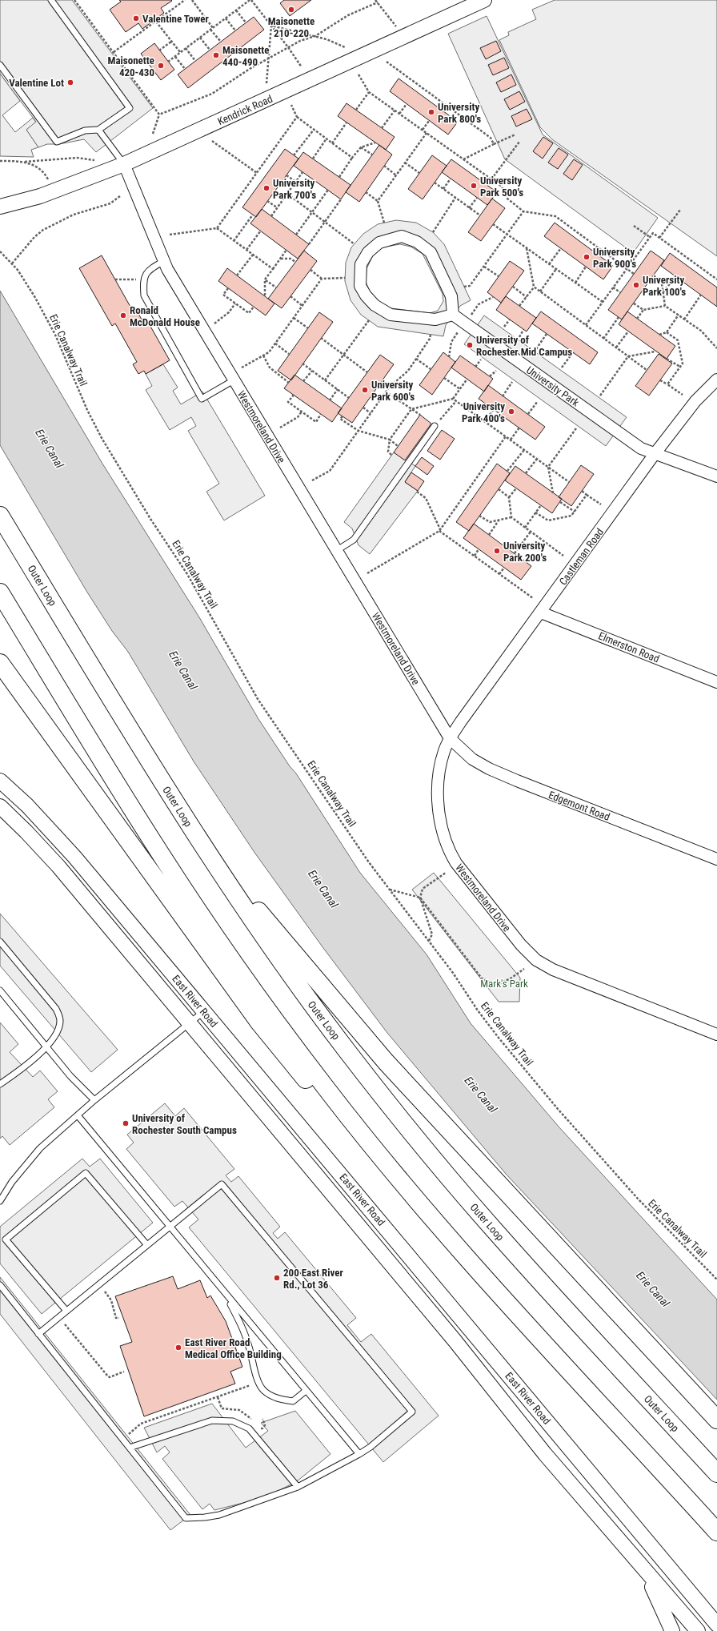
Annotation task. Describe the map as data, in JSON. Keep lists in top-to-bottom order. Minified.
{"streets":{"highway":["Outer Loop"],"street":["Kendrick Road","University Park","Westmoreland Drive","Castleman Road","Elmerston Road","Edgemont Road","East River Road"],"path":["Erie Canalway Trail"]},"crossings":[["Kendrick Road","Westmoreland Drive"],["University Park","Castleman Road"],["Westmoreland Drive","Castleman Road"],["Westmoreland Drive","Edgemont Road"],["Castleman Road","Elmerston Road"],["Castleman Road","Edgemont Road"]],"water":["Erie Canal"],"parks":["Mark's Park"],"places":["Maisonette 210-220","Valentine Tower","Maisonette 440-490","Maisonette 420-430","Valentine Lot","University Park 800's","University Park 500's","University Park 700's","University Park 900's","University Park 100's","Ronald McDonald House","University of Rochester Mid Campus","University Park 600's","University Park 400's","University Park 200's","University of Rochester South Campus","200 East River Rd., Lot 36","East River Road Medical Office Building"]}
